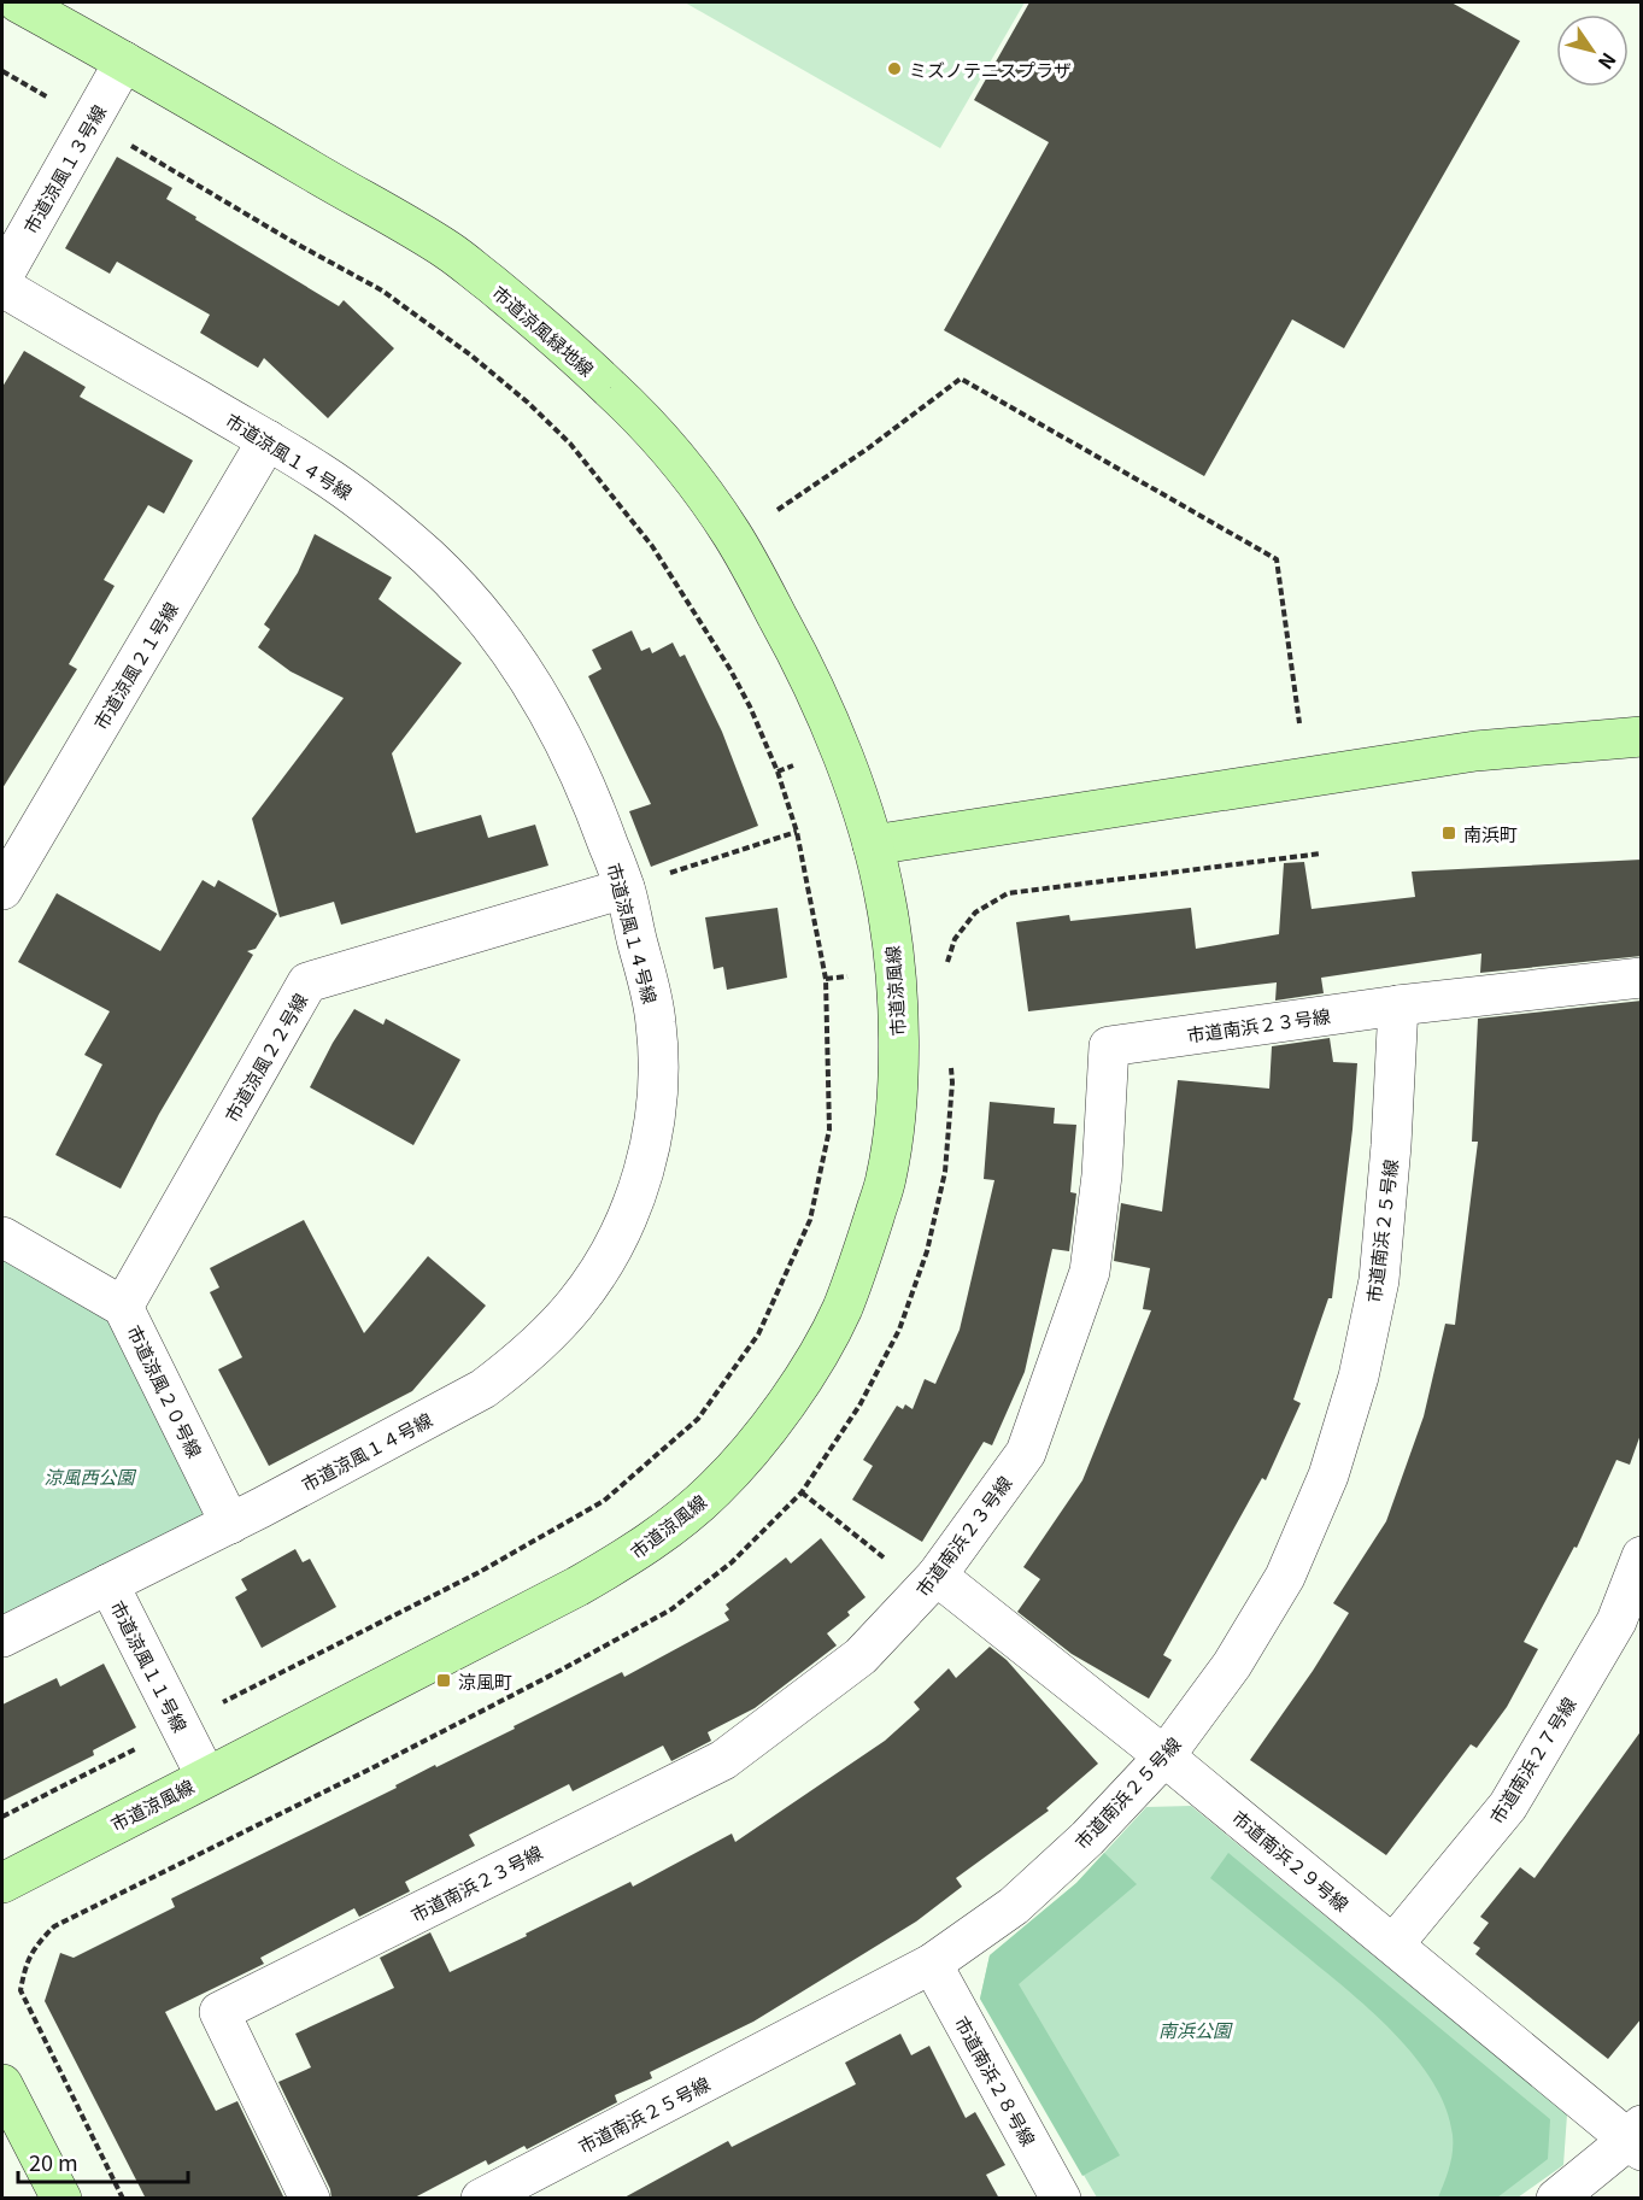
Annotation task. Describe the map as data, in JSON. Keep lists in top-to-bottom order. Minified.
{"streets":{"street":["市道涼風１３号線","市道涼風緑地線","市道涼風１４号線","市道涼風２１号線","市道涼風線","市道南浜２３号線","市道涼風２２号線","市道南浜２５号線","市道涼風２０号線","市道涼風１１号線","市道南浜２７号線","市道南浜２９号線","市道南浜２８号線"]},"crossings":[["市道涼風１３号線","市道涼風緑地線"],["市道涼風緑地線","市道涼風線"],["市道涼風１４号線","市道涼風２１号線"],["市道涼風１４号線","市道涼風２２号線"],["市道涼風１４号線","市道涼風２０号線"],["市道涼風１４号線","市道涼風１１号線"],["市道涼風線","市道涼風１１号線"],["市道南浜２３号線","市道南浜２５号線"],["市道南浜２３号線","市道南浜２９号線"],["市道涼風２２号線","市道涼風２０号線"],["市道南浜２５号線","市道南浜２９号線"],["市道南浜２５号線","市道南浜２８号線"],["市道南浜２７号線","市道南浜２９号線"]],"parks":["涼風西公園","南浜公園"],"places":{"other":["ミズノテニスプラザ"],"transit":["南浜町","涼風町"]},"scale_bar":"20 m","north":"bottom right"}
